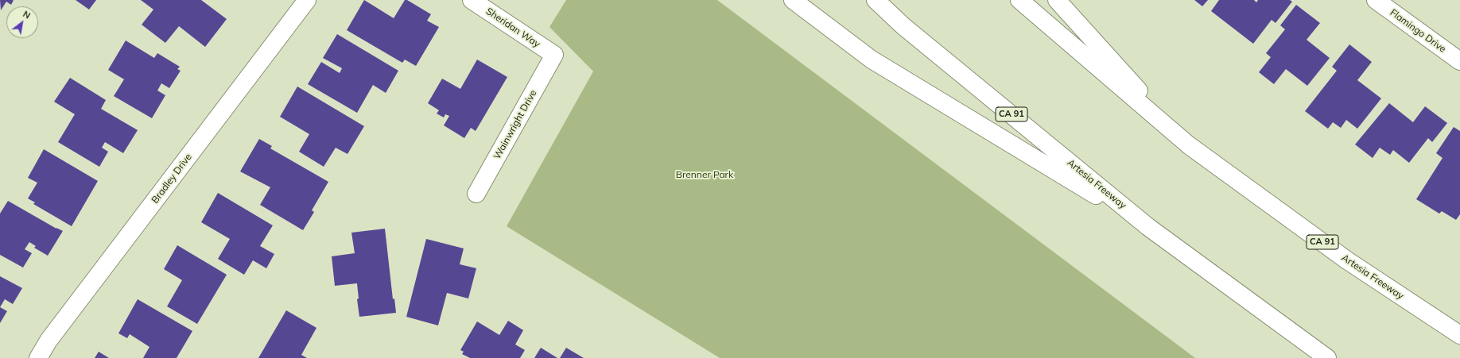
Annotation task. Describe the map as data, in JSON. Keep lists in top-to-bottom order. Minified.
{"streets":{"main road":["Sheridan Way","Flamingo Drive","CA 91","Wainwright Drive","Bradley Drive","Artesia Freeway"]},"crossings":[["Sheridan Way","Wainwright Drive"]],"parks":["Brenner Park"],"north":"top right"}
